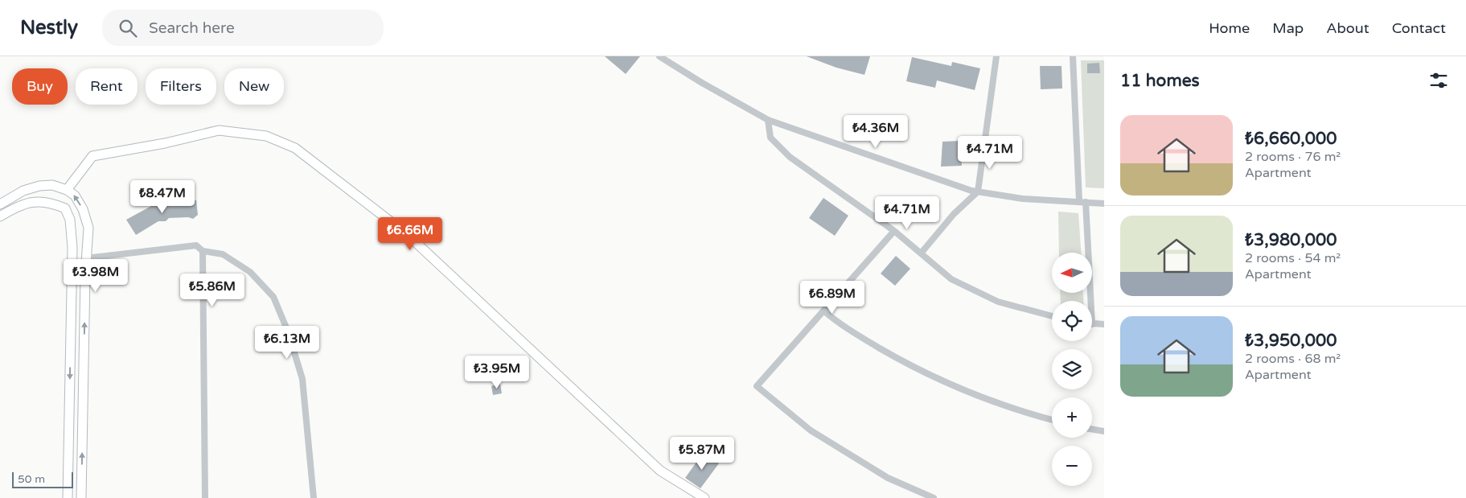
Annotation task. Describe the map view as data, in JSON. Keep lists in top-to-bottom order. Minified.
{"scale_bar":"50 m","north":"left","page":{"header":"Nestly","search":"Search here","nav":["Home","Map","About","Contact"],"heading":"11 homes","chip":["Buy","Rent","Filters","New"],"list":[{"name":"₺6,660,000","note":"2 rooms · 76 m² · Apartment"},{"name":"₺3,980,000","note":"2 rooms · 54 m² · Apartment"},{"name":"₺3,950,000","note":"2 rooms · 68 m² · Apartment"}],"price":["₺4.36M","₺4.71M","₺8.47M","₺4.71M","₺6.66M","₺3.98M","₺5.86M","₺6.89M","₺6.13M","₺3.95M","₺5.87M"],"map_buttons":["+","−"],"scale":"50 m"}}
